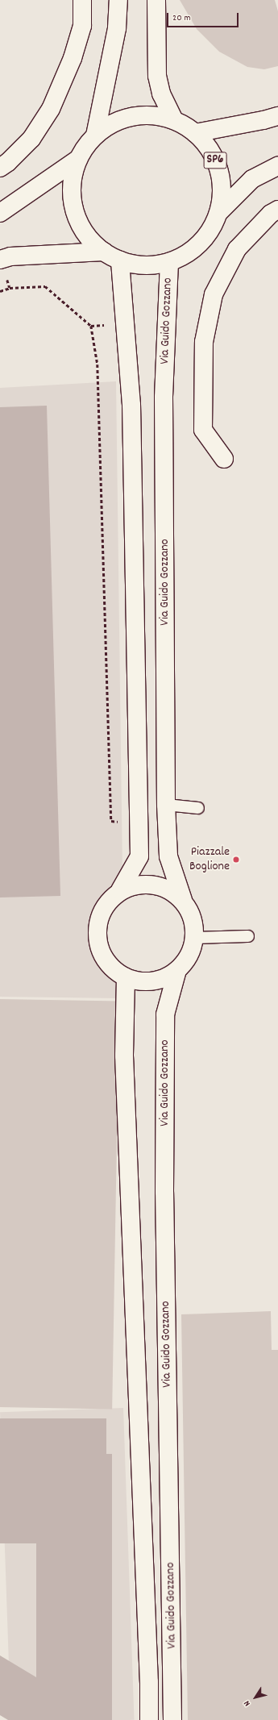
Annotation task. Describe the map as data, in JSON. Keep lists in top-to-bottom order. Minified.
{"streets":{"street":["SP6","Via Guido Gozzano"]},"crossings":[["SP6","Via Guido Gozzano"]],"places":["Piazzale Boglione"],"scale_bar":"20 m","north":"bottom left"}
